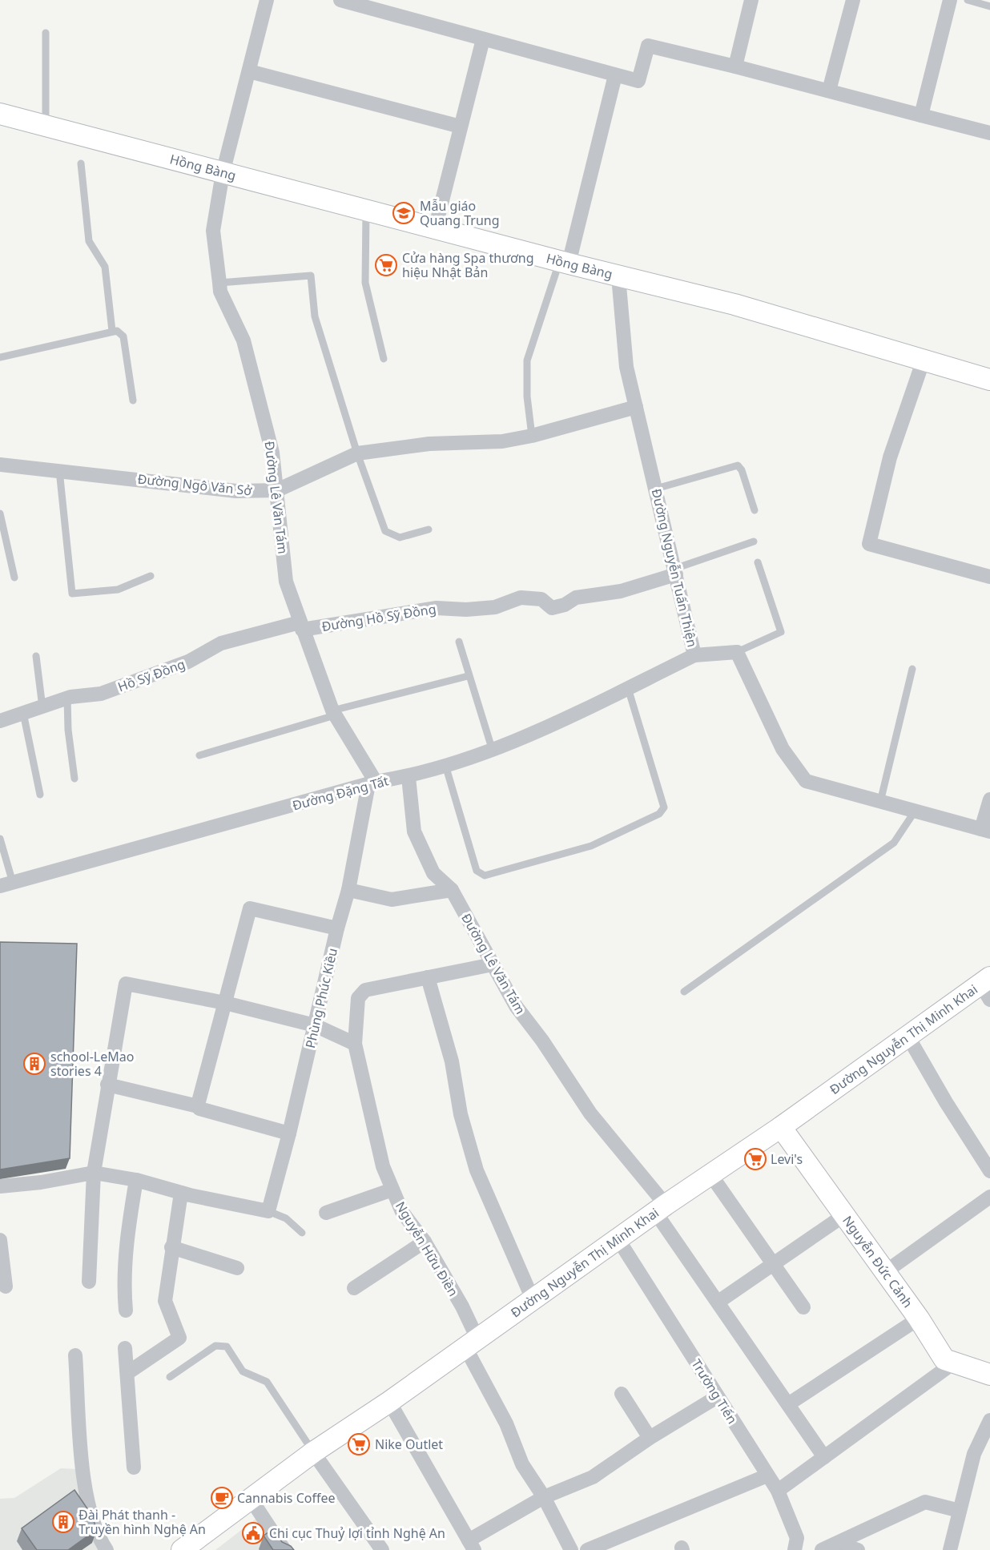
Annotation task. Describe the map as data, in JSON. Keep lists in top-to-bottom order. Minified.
{"streets":{"street":["Hồng Bàng","Đường Ngô Văn Sở","Đường Lê Văn Tám","Đường Nguyễn Tuấn Thiện","Đường Hồ Sỹ Đồng","Hồ Sỹ Đồng","Đường Đặng Tất","Phùng Phúc Kiều","Đường Nguyễn Thị Minh Khai","Nguyễn Hữu Điền","Nguyễn Đức Cảnh","Trường Tiến"]},"crossings":[["Hồng Bàng","Đường Lê Văn Tám"],["Hồng Bàng","Đường Nguyễn Tuấn Thiện"],["Đường Ngô Văn Sở","Đường Lê Văn Tám"],["Đường Ngô Văn Sở","Đường Nguyễn Tuấn Thiện"],["Đường Lê Văn Tám","Đường Hồ Sỹ Đồng"],["Đường Lê Văn Tám","Hồ Sỹ Đồng"],["Đường Lê Văn Tám","Đường Đặng Tất"],["Đường Lê Văn Tám","Phùng Phúc Kiều"],["Đường Lê Văn Tám","Đường Nguyễn Thị Minh Khai"],["Đường Lê Văn Tám","Nguyễn Hữu Điền"],["Đường Nguyễn Tuấn Thiện","Đường Hồ Sỹ Đồng"],["Đường Nguyễn Tuấn Thiện","Đường Đặng Tất"],["Đường Hồ Sỹ Đồng","Hồ Sỹ Đồng"],["Đường Đặng Tất","Phùng Phúc Kiều"],["Đường Nguyễn Thị Minh Khai","Nguyễn Hữu Điền"],["Đường Nguyễn Thị Minh Khai","Nguyễn Đức Cảnh"],["Đường Nguyễn Thị Minh Khai","Trường Tiến"]],"places":{"school or university":["Mẫu giáo Quang Trung"],"supermarket":["Cửa hàng Spa thương hiệu Nhật Bản","Levi's","Nike Outlet"],"building":["school-LeMao stories 4","Đài Phát thanh - Truyền hình Nghệ An"],"cafe":["Cannabis Coffee"],"public building":["Chi cục Thuỷ lợi tỉnh Nghệ An"]}}
